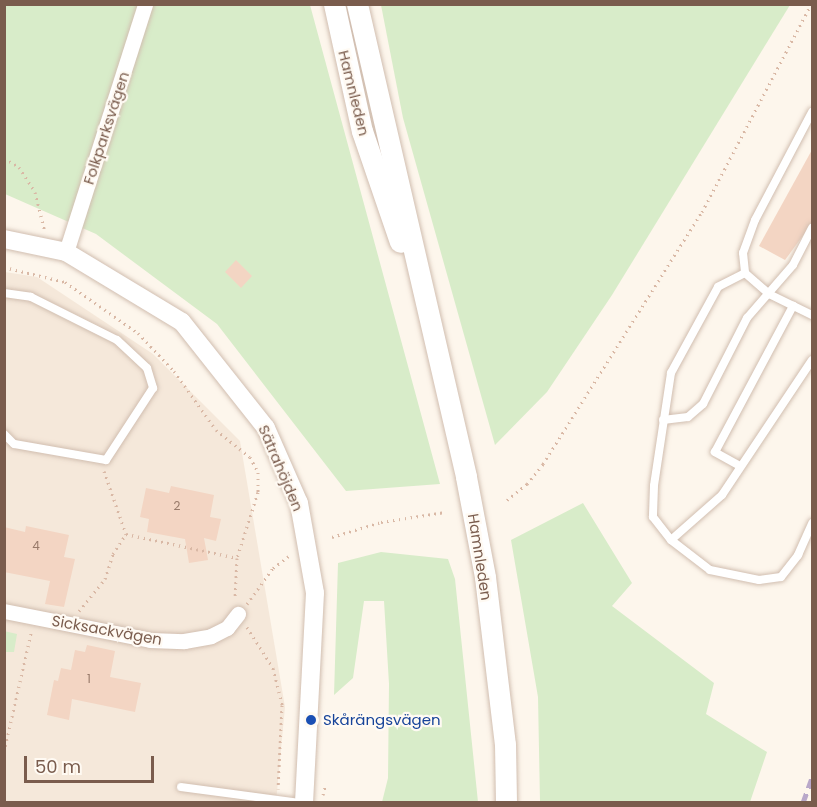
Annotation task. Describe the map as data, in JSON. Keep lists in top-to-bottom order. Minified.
{"streets":{"main road":["Hamnleden"],"street":["Folkparksvägen","Sätrahöjden","Sicksackvägen"]},"crossings":[["Folkparksvägen","Sätrahöjden"]],"places":["Skårängsvägen"],"house_numbers":["2","4","1"],"scale_bar":"50 m"}
